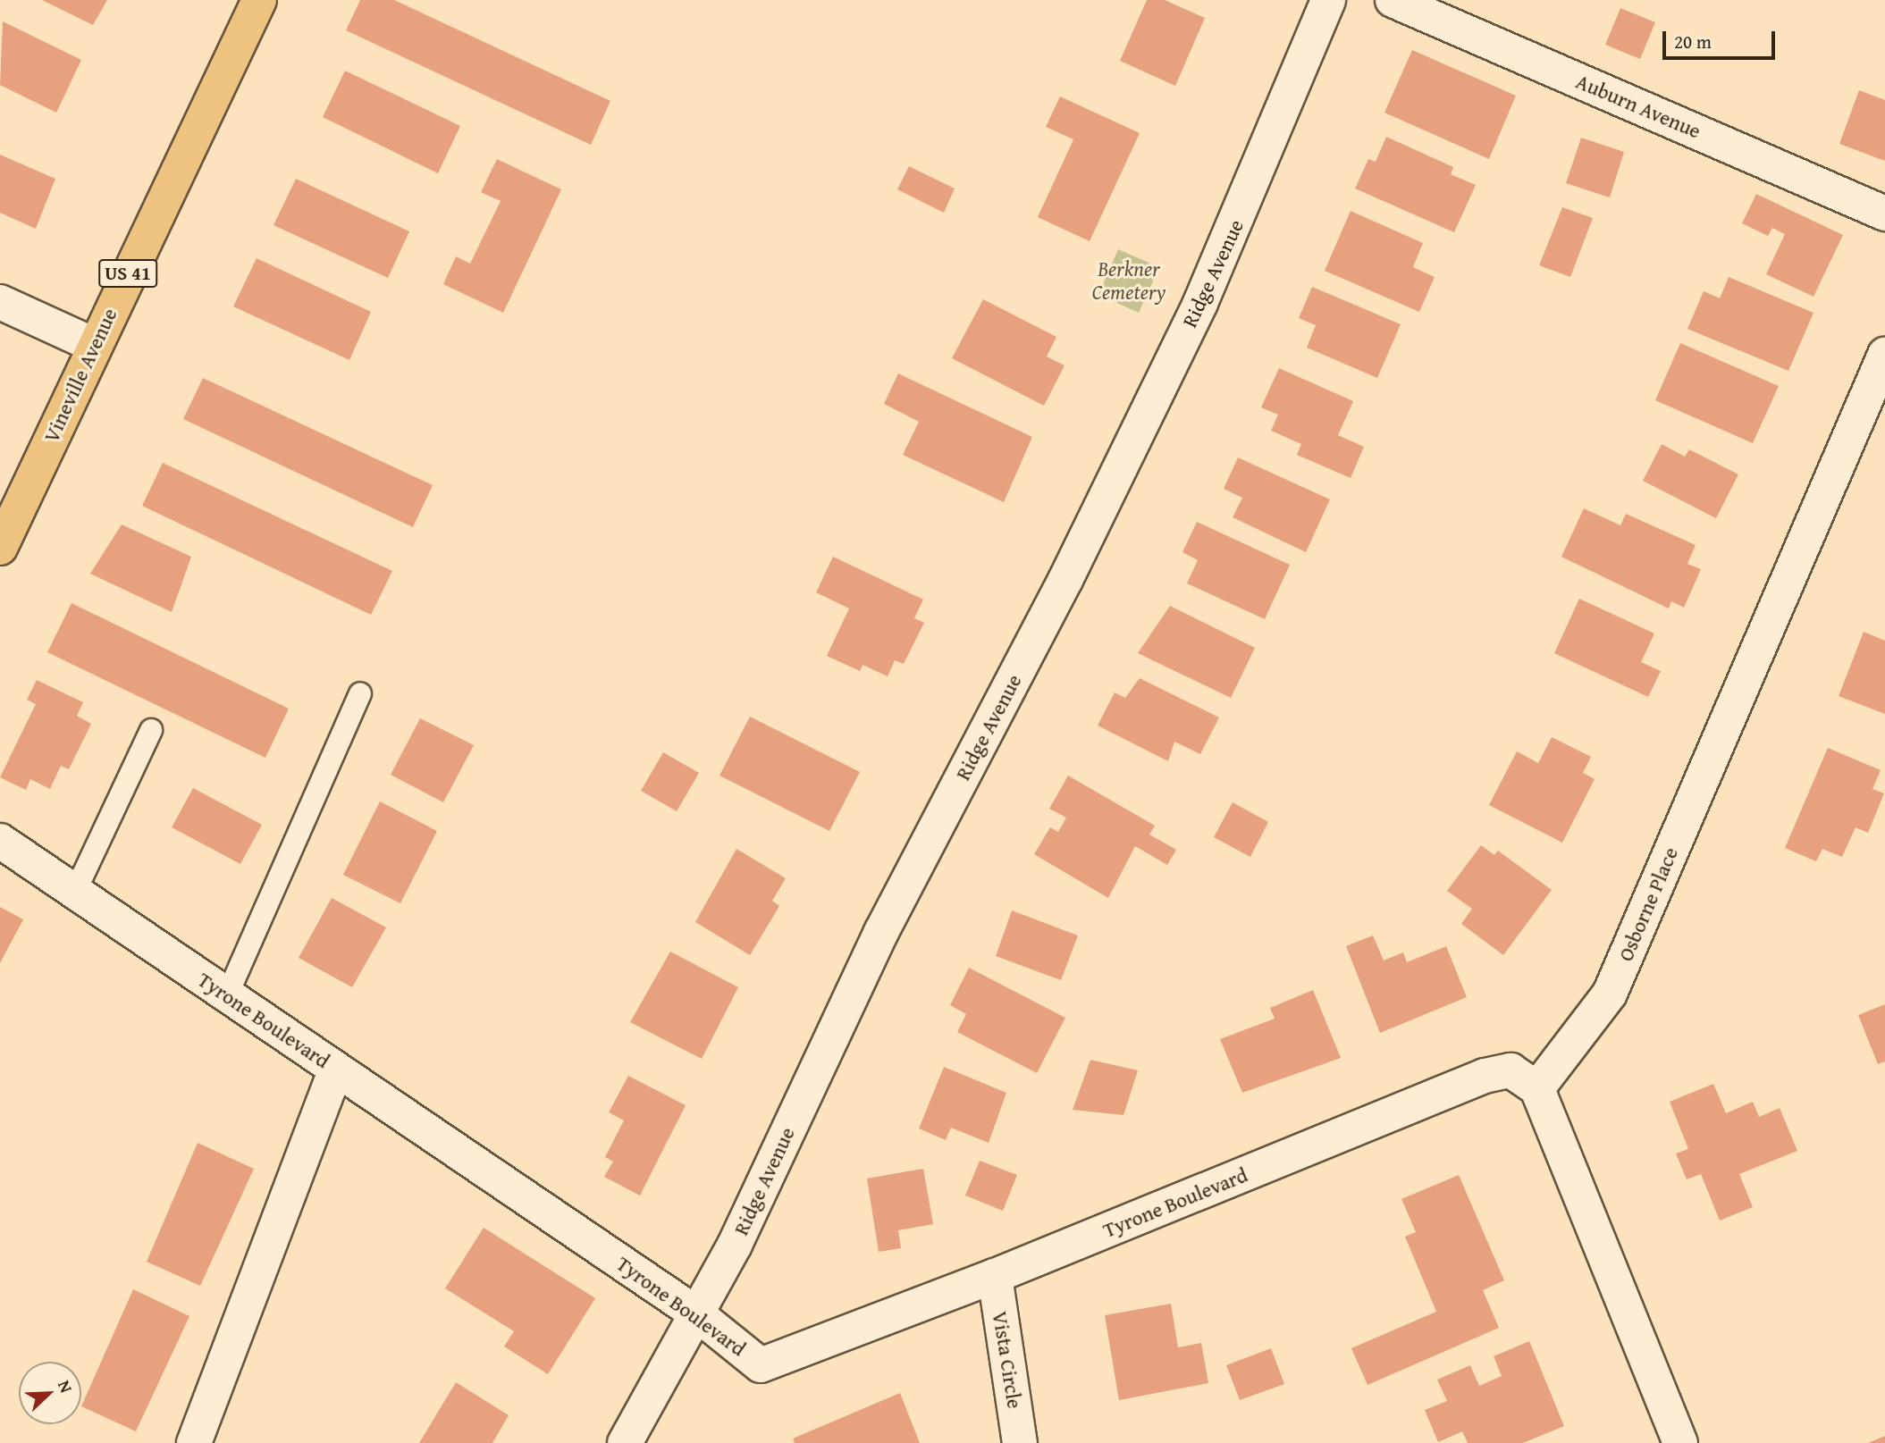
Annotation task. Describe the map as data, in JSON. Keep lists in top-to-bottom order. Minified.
{"streets":{"main road":["US 41","Vineville Avenue"],"street":["Auburn Avenue","Ridge Avenue","Osborne Place","Tyrone Boulevard","Vista Circle"]},"crossings":[["Ridge Avenue","Tyrone Boulevard"],["Osborne Place","Tyrone Boulevard"],["Tyrone Boulevard","Vista Circle"]],"parks":["Berkner Cemetery"],"scale_bar":"20 m","north":"top right"}
